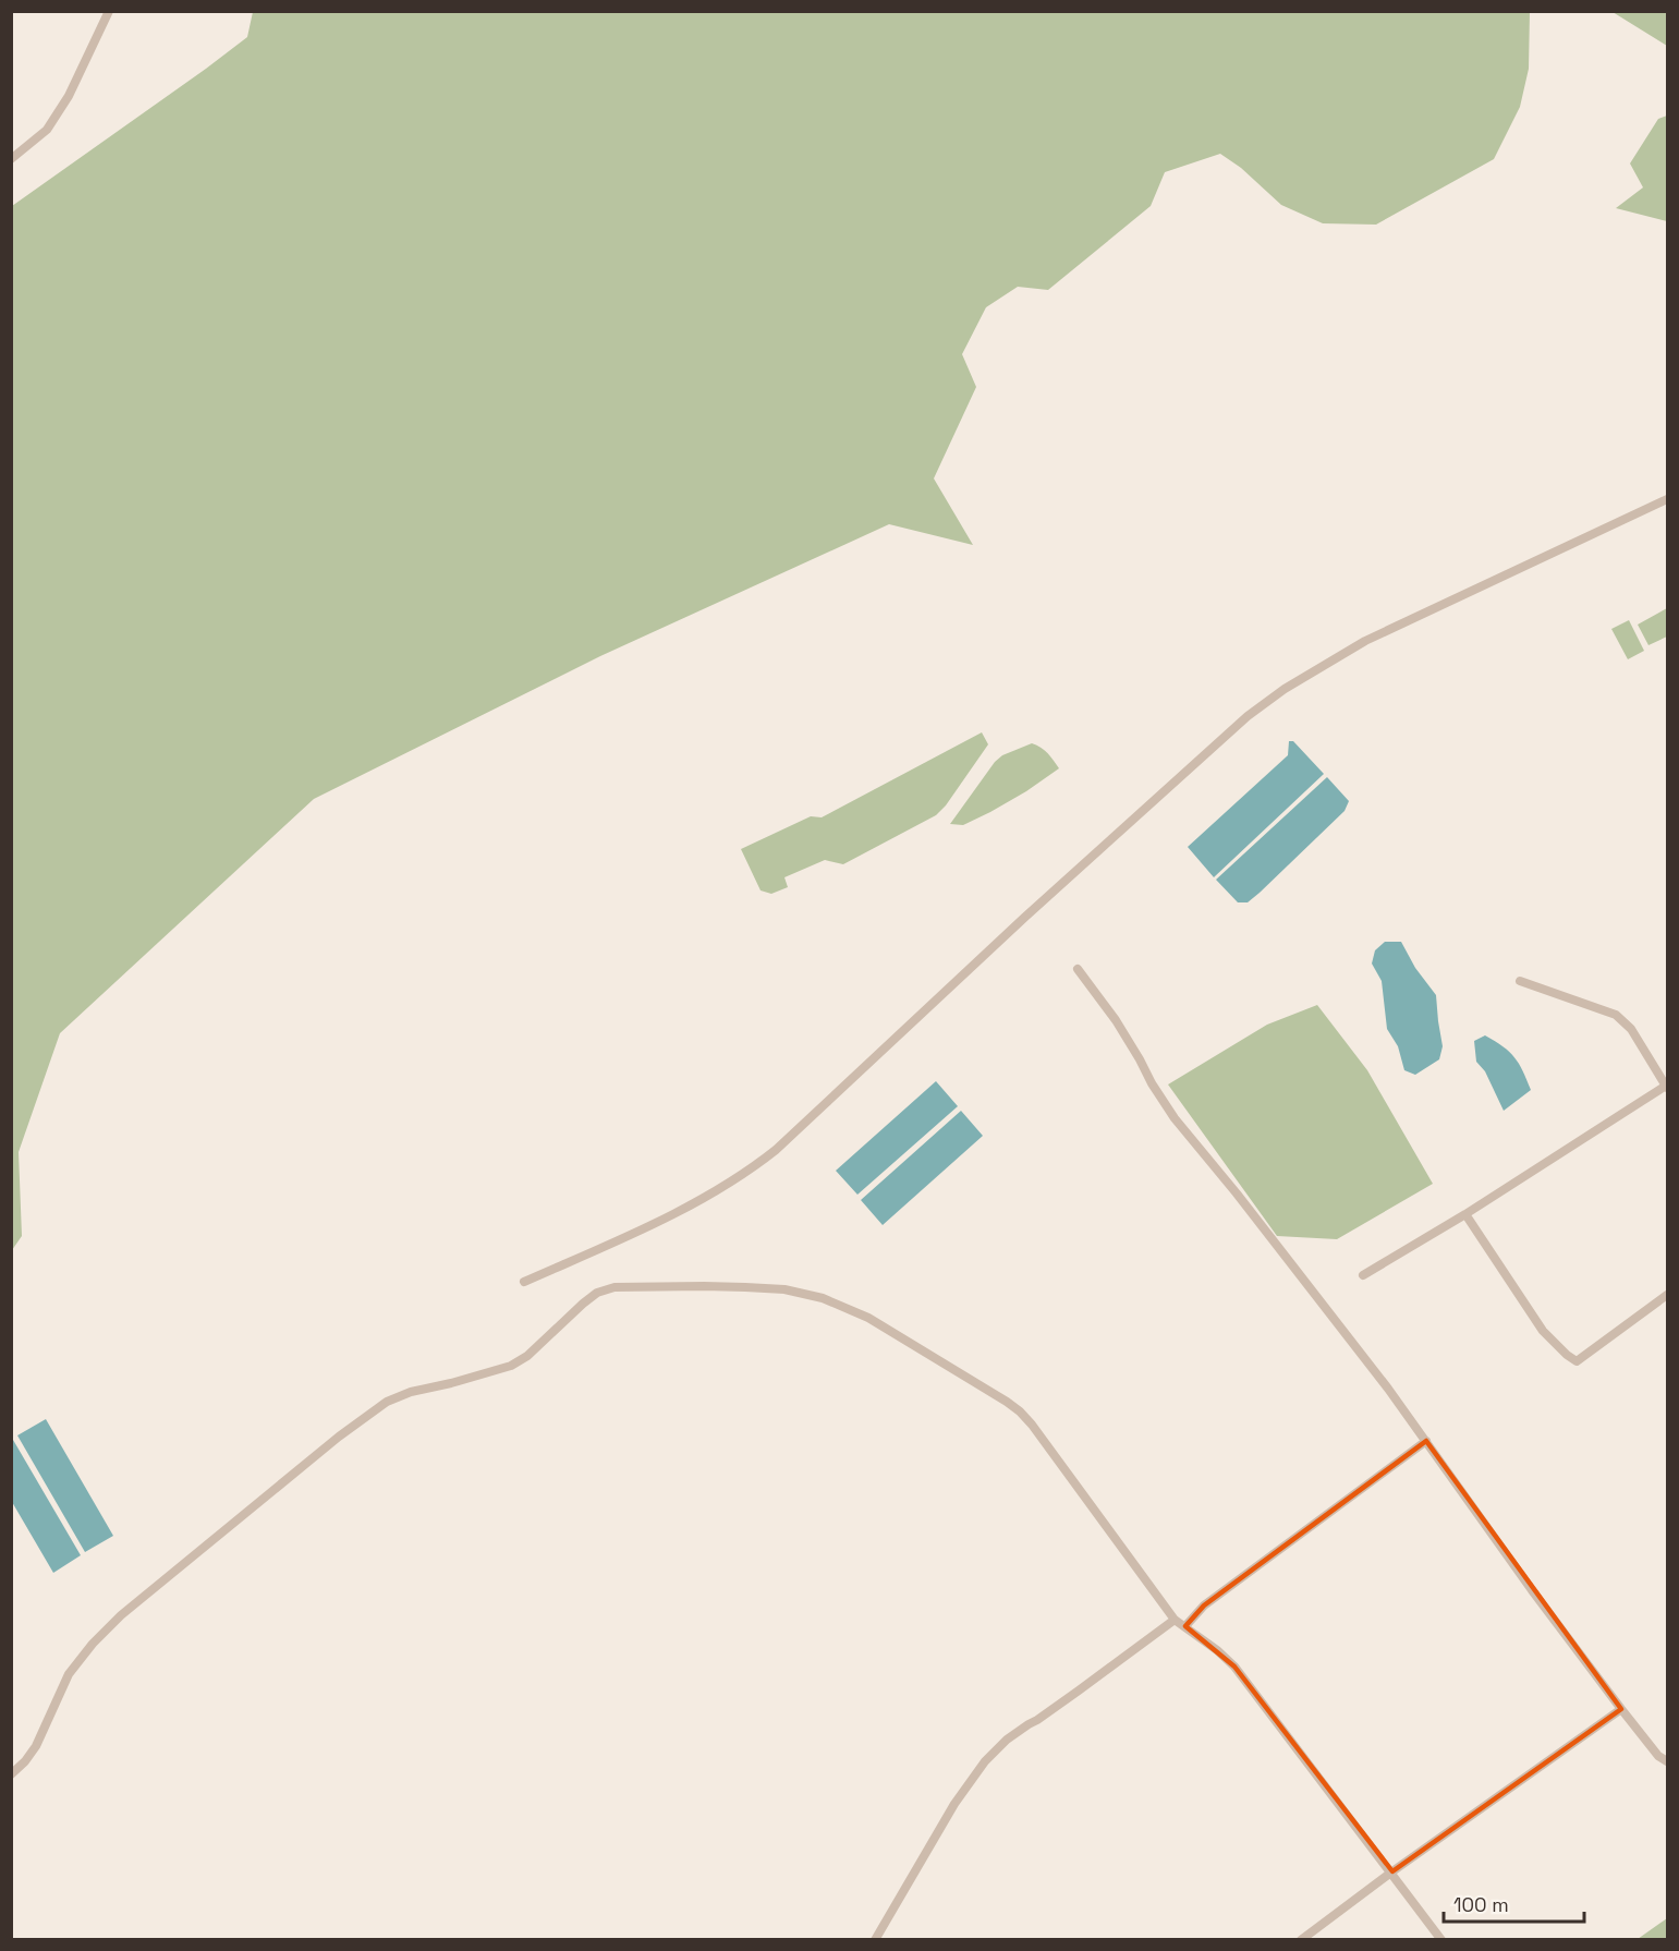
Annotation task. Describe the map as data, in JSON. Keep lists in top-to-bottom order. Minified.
{"scale_bar":"100 m"}
